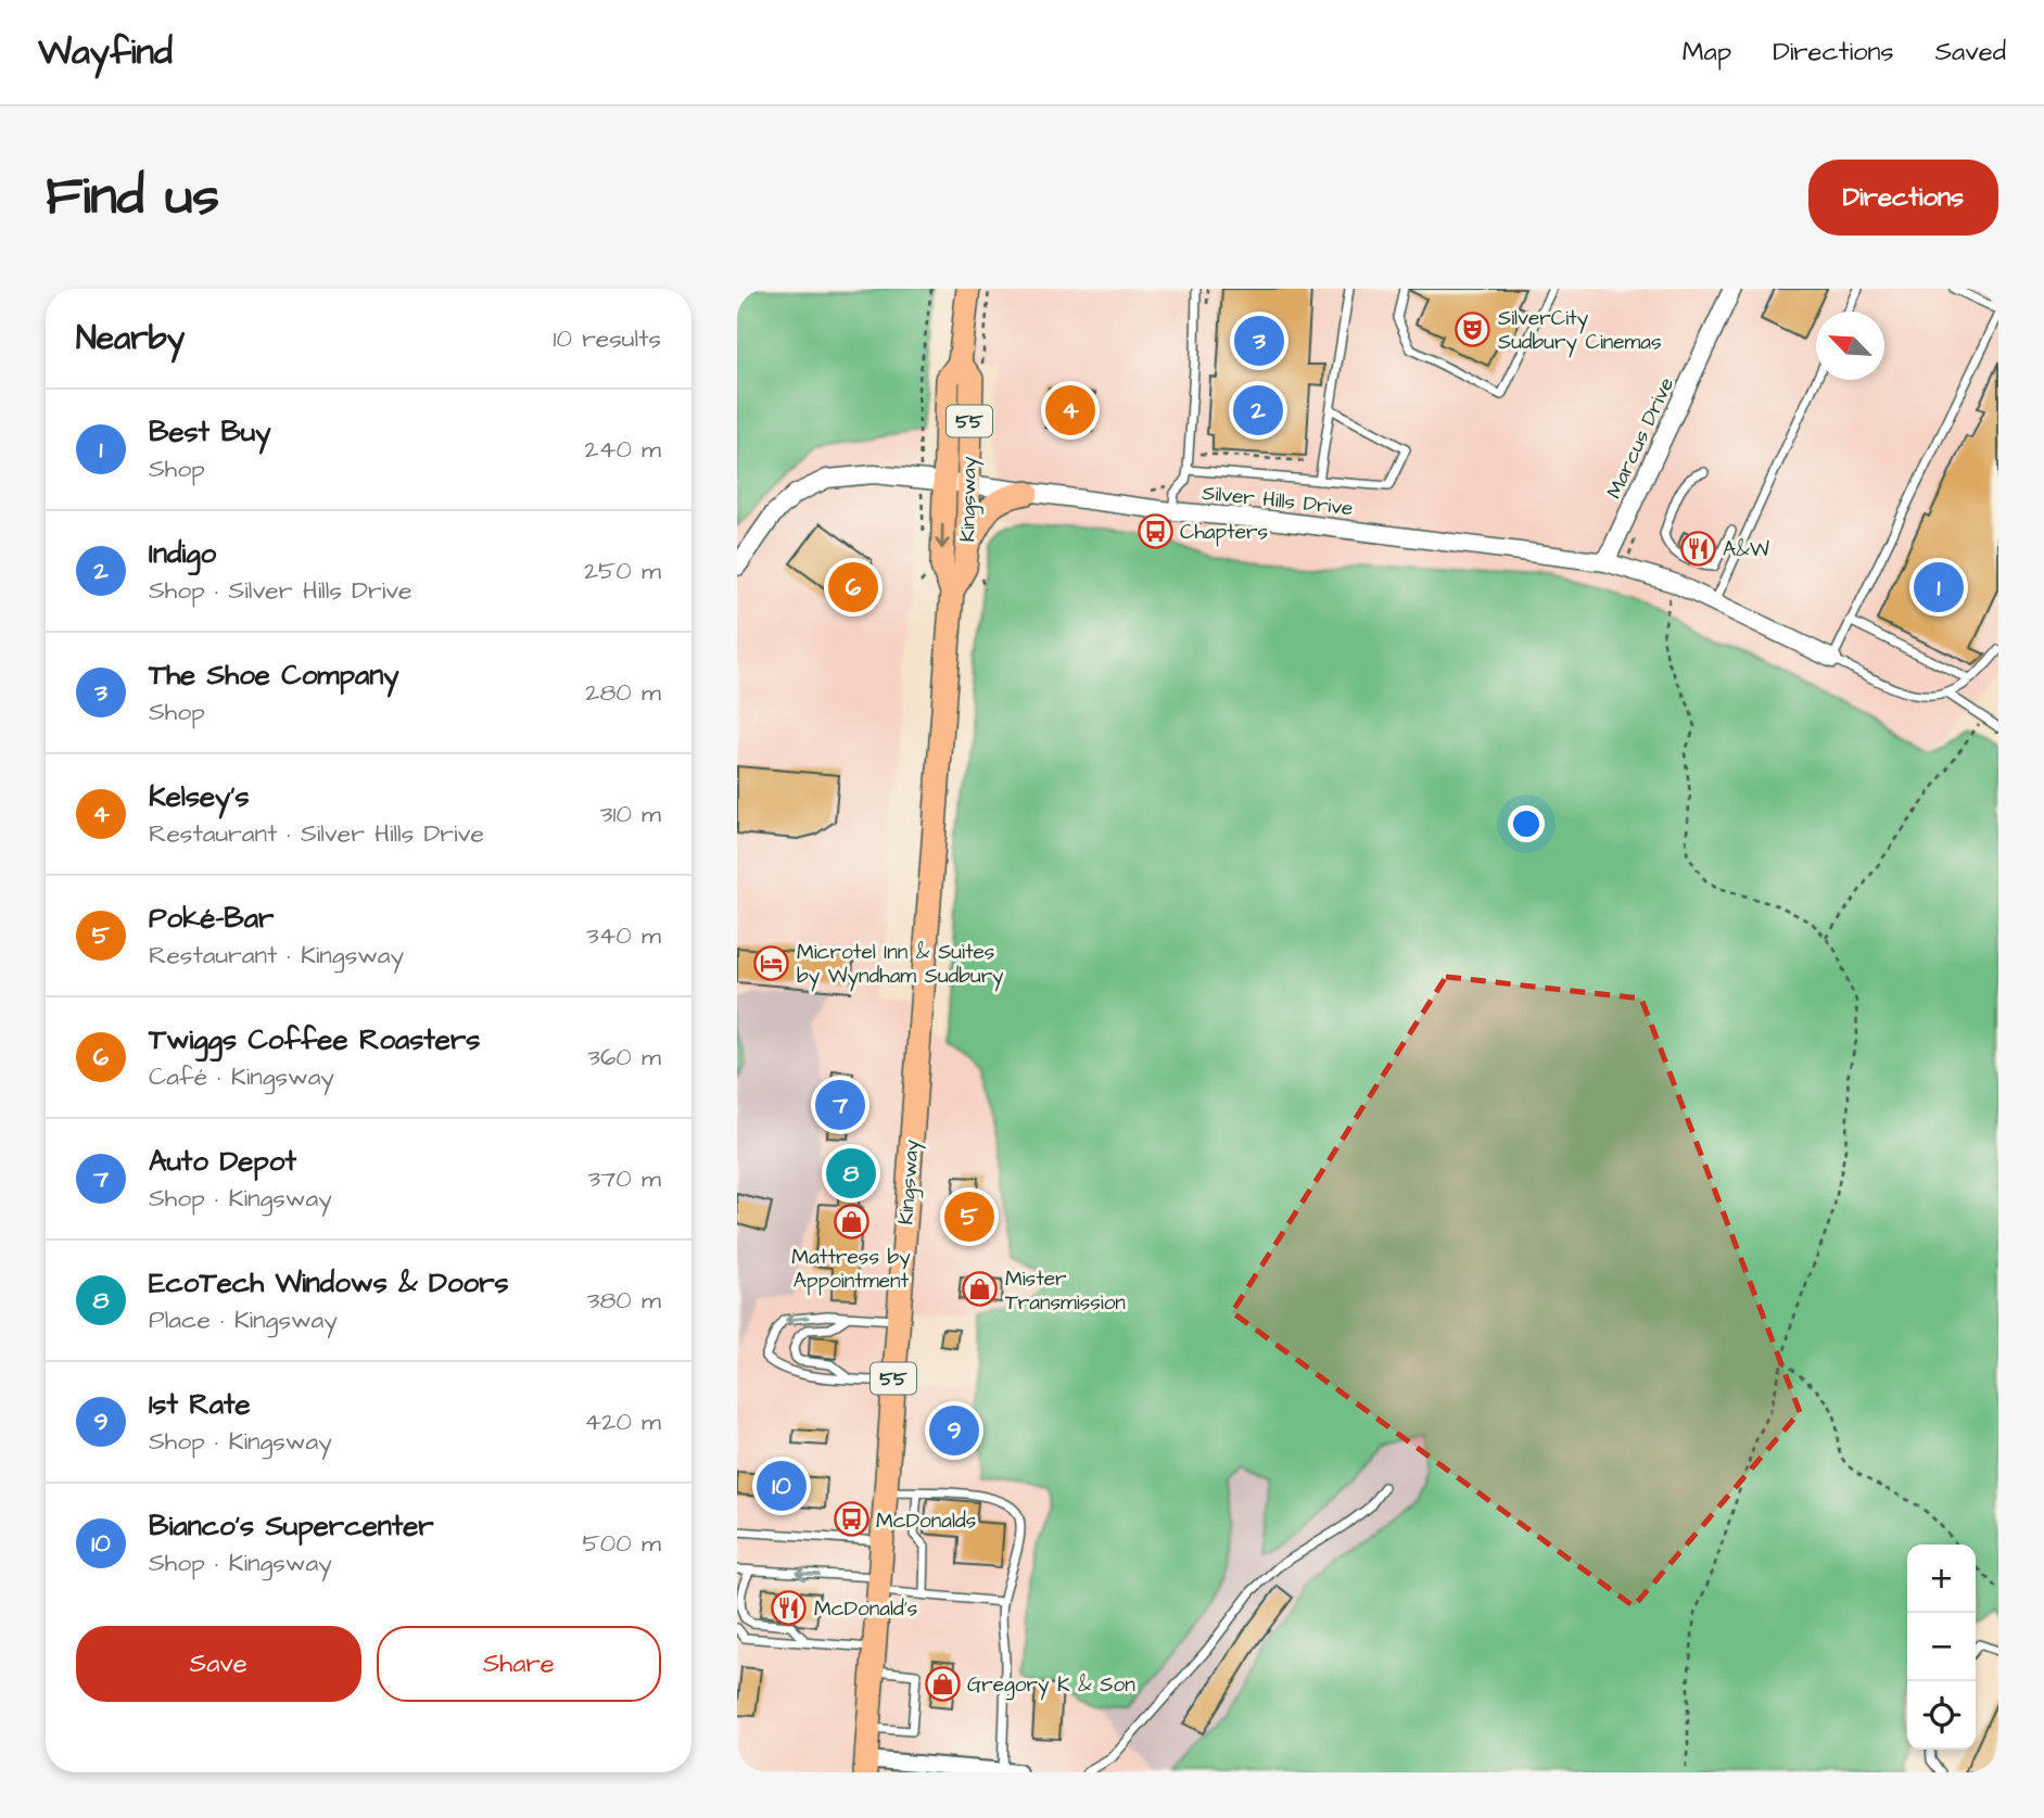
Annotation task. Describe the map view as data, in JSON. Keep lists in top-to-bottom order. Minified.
{"streets":{"main road":["55","Kingsway"],"street":["Marcus Drive","Silver Hills Drive"]},"crossings":[["Marcus Drive","Silver Hills Drive"],["Kingsway","Silver Hills Drive"]],"places":{"theatre":["SilverCity Sudbury Cinemas"],"bus stop":["Chapters","McDonalds"],"restaurant":["A&W","McDonald's"],"hotel":["Microtel Inn & Suites by Wyndham Sudbury"],"shop":["Mattress by Appointment","Mister Transmission","Gregory K & Son"]},"north":"top left","page":{"header":"Wayfind","nav":["Map","Directions","Saved"],"buttons":["Directions",["Save","Share"]],"title":"Find us","heading":["Nearby","10 results"],"pins":["3","2","4","1","6","7","8","5","9","10"],"list":[{"mark":"1","name":"Best Buy","note":"Shop","value":"240 m"},{"mark":"2","name":"Indigo","note":"Shop · Silver Hills Drive","value":"250 m"},{"mark":"3","name":"The Shoe Company","note":"Shop","value":"280 m"},{"mark":"4","name":"Kelsey's","note":"Restaurant · Silver Hills Drive","value":"310 m"},{"mark":"5","name":"Poké-Bar","note":"Restaurant · Kingsway","value":"340 m"},{"mark":"6","name":"Twiggs Coffee Roasters","note":"Café · Kingsway","value":"360 m"},{"mark":"7","name":"Auto Depot","note":"Shop · Kingsway","value":"370 m"},{"mark":"8","name":"EcoTech Windows & Doors","note":"Place · Kingsway","value":"380 m"},{"mark":"9","name":"1st Rate","note":"Shop · Kingsway","value":"420 m"},{"mark":"10","name":"Bianco's Supercenter","note":"Shop · Kingsway","value":"500 m"}],"map_buttons":["+","−"]}}
